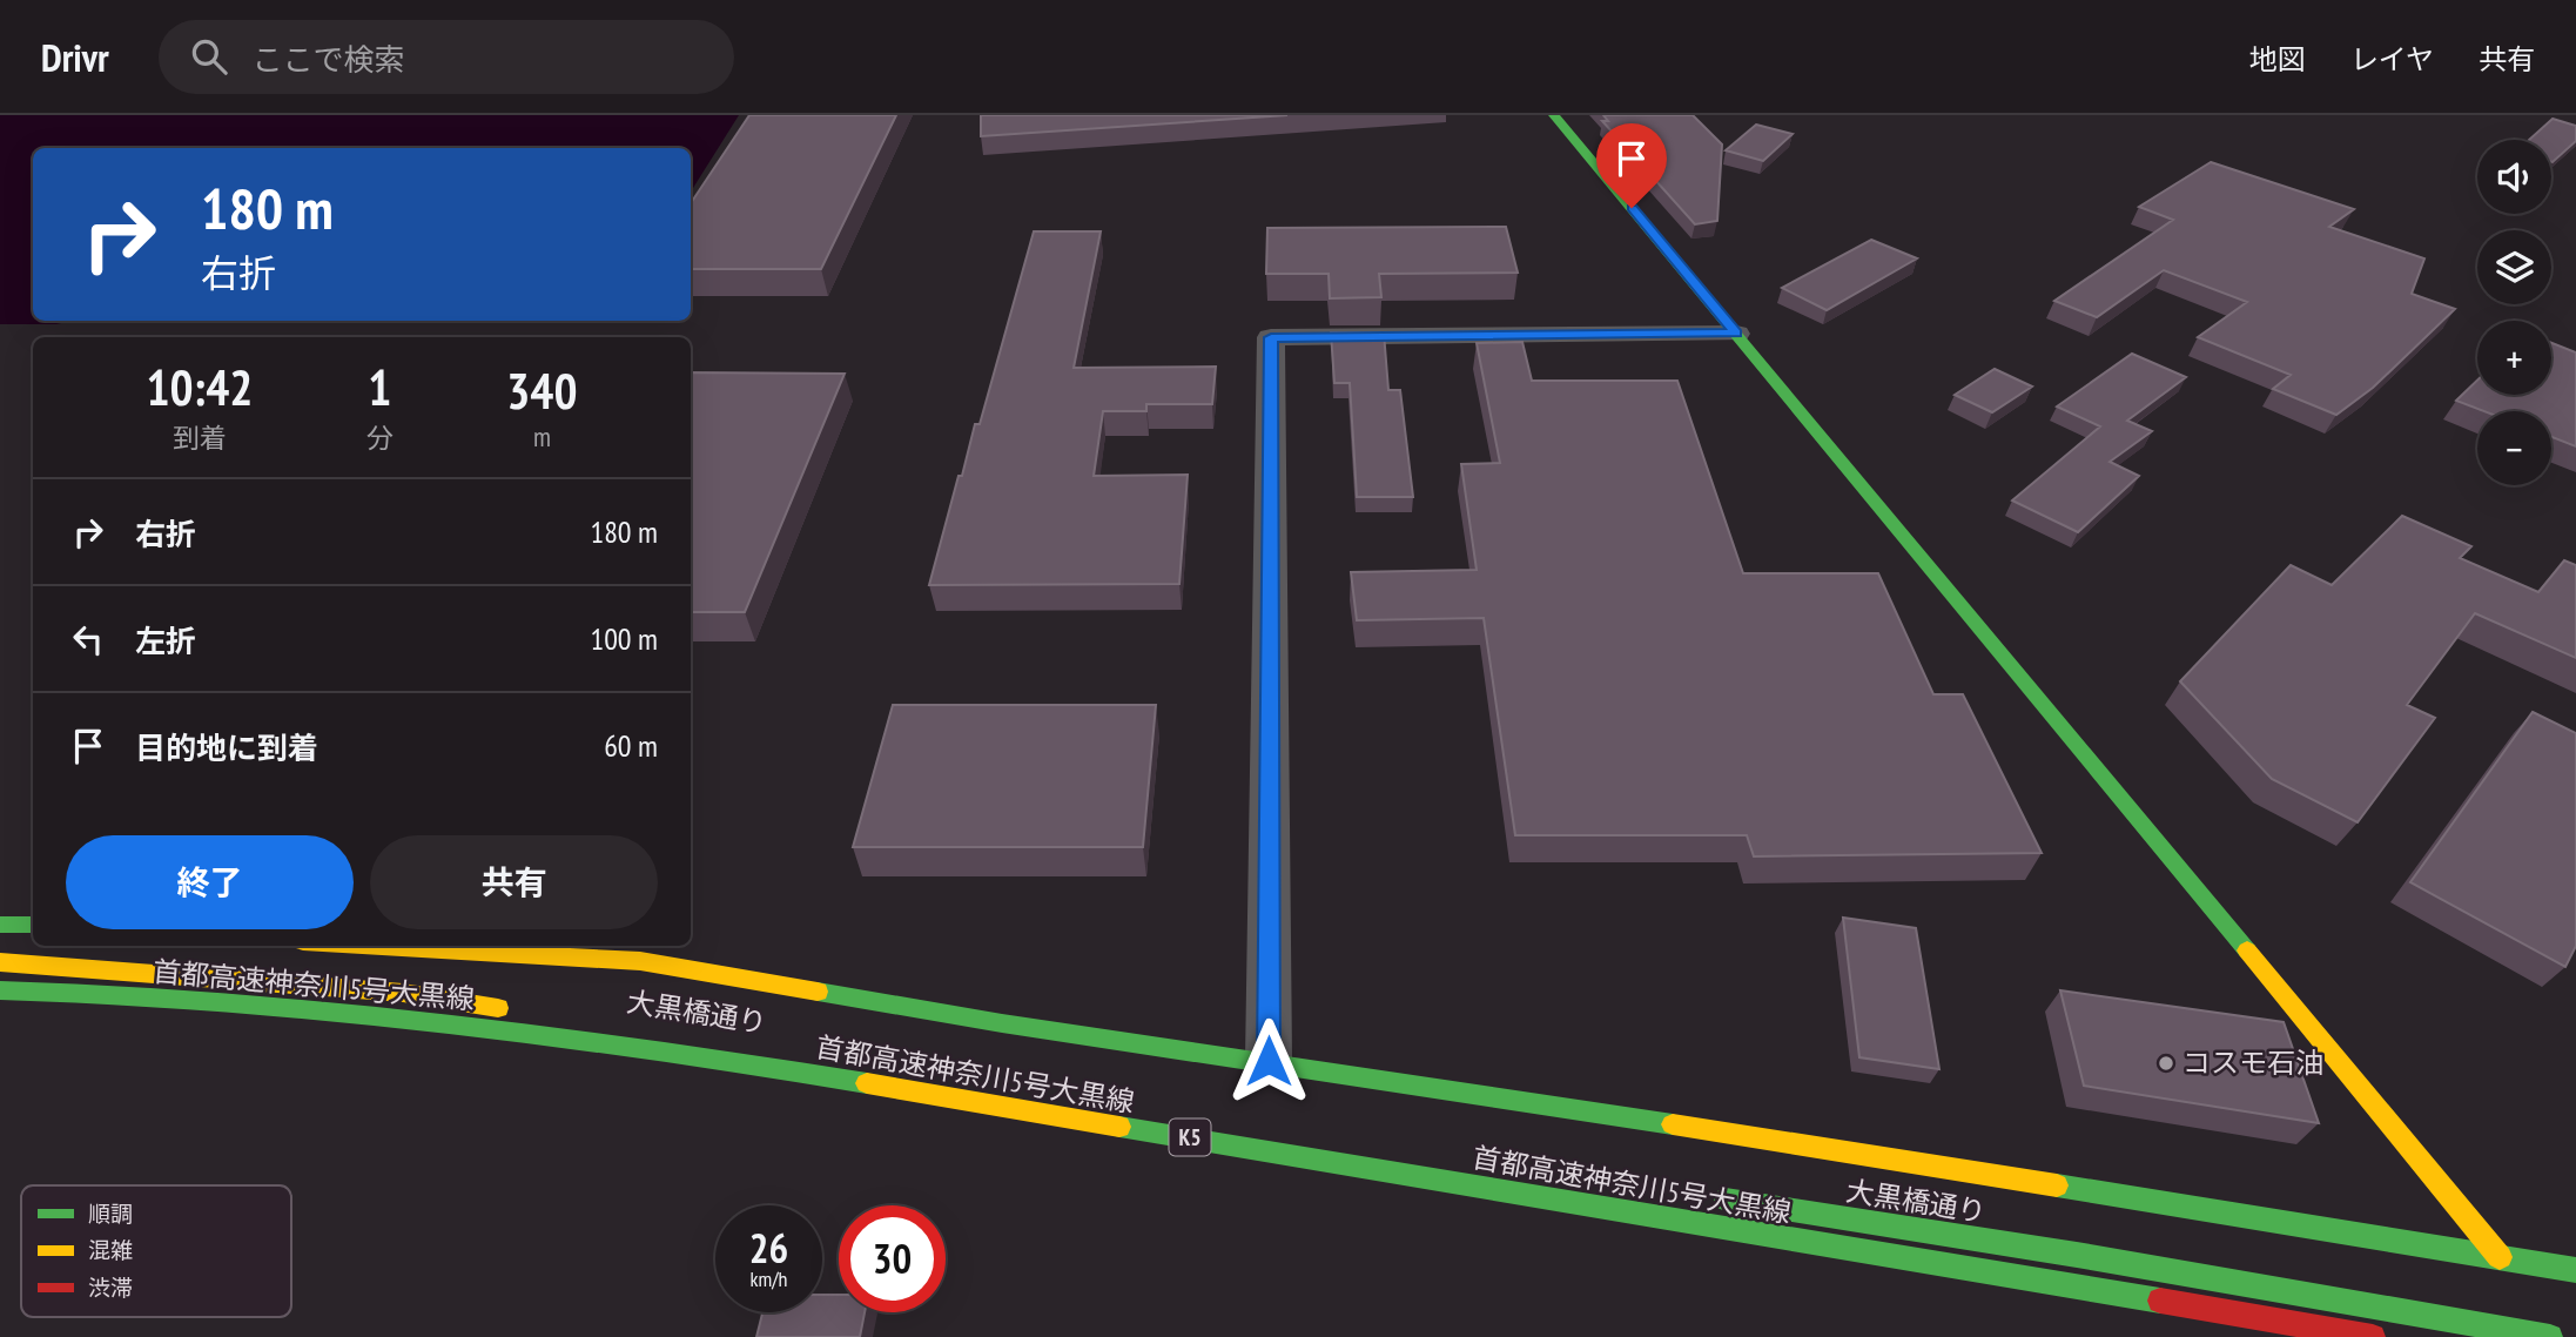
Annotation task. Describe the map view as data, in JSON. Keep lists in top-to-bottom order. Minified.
{"streets":{"main road":["首都高速神奈川5号大黒線","大黒橋通り","K5"]},"places":["コスモ石油"],"legend":["順調","混雑","渋滞"],"page":{"header":"Drivr","search":"ここで検索","nav":["地図","レイヤ","共有"],"map_buttons":["+","−"],"turn":["180 m","右折"],"eta":["10:42","到着","1","分","340","m"],"list":[{"name":"右折","value":"180 m"},{"name":"左折","value":"100 m"},{"name":"目的地に到着","value":"60 m"}],"buttons":["終了","共有"],"speed":"26 km/h","limit":"30"}}
